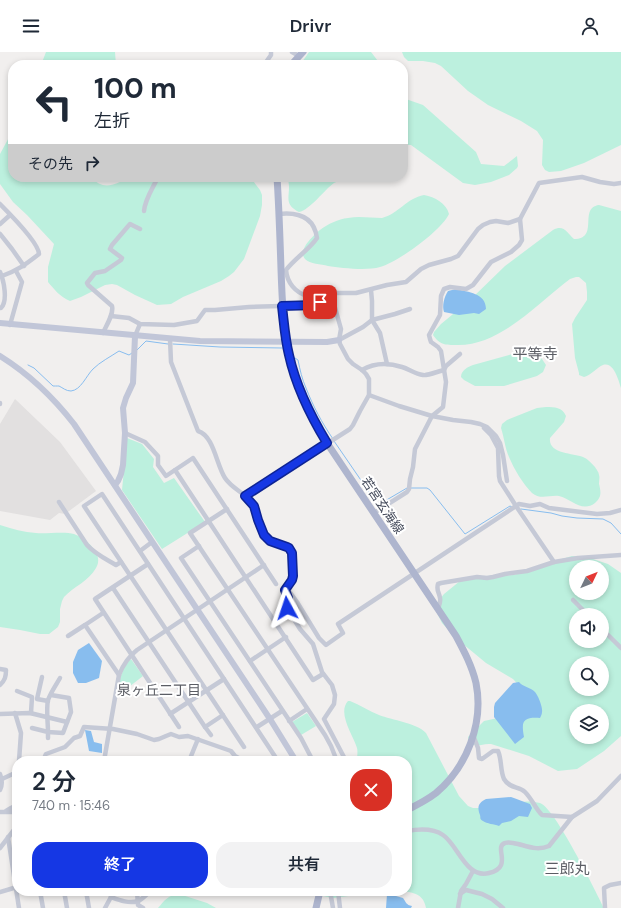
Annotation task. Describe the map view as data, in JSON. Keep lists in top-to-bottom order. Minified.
{"streets":{"main road":["若宮玄海線"]},"districts":["平等寺","泉ヶ丘二丁目","三郎丸"],"north":"top right","page":{"header":"Drivr","turn":["100 m","左折"],"then":"その先","heading":["2 分","740 m · 15:46"],"buttons":["終了","共有"]}}
